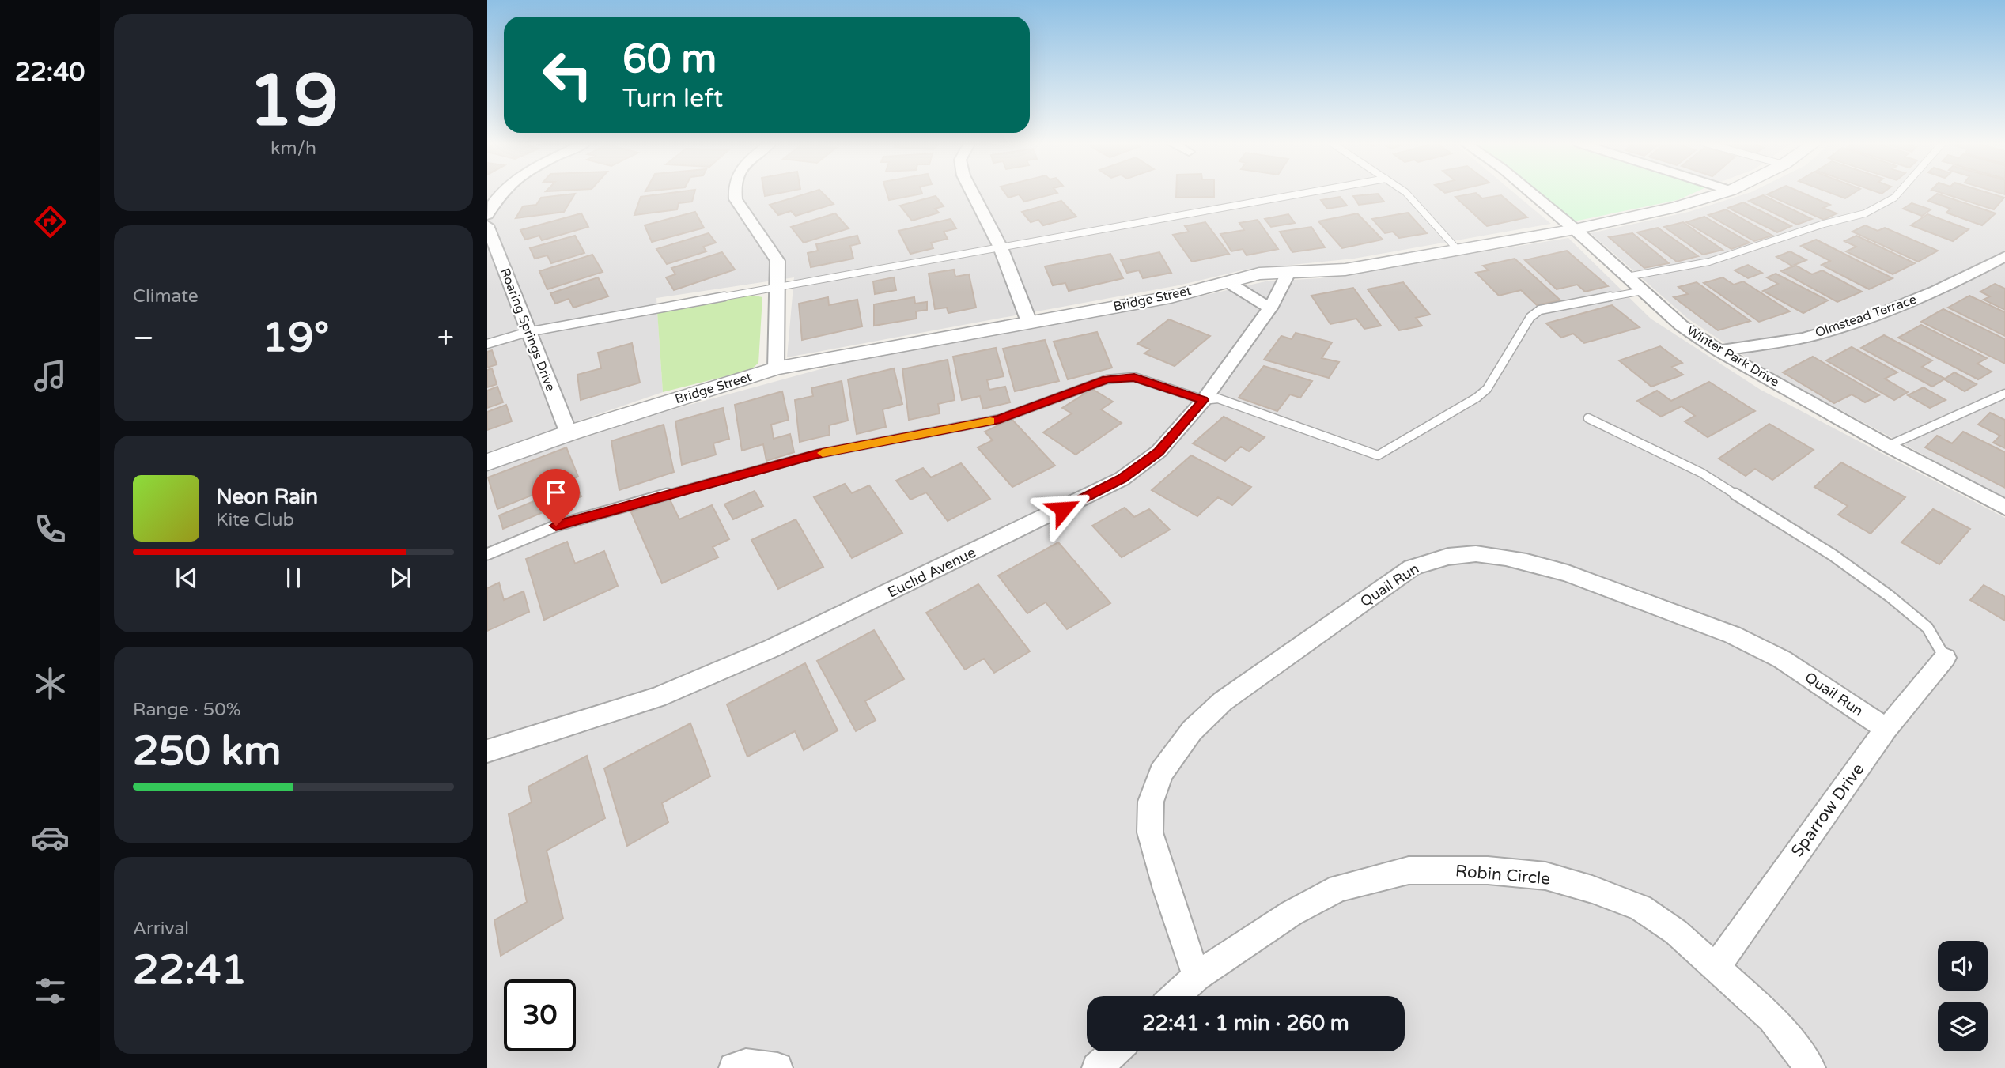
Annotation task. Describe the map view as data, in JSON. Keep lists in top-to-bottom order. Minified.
{"streets":{"street":["Bridge Street","Olmstead Terrace","Roaring Springs Drive","Winter Park Drive","Euclid Avenue","Quail Run","Sparrow Drive","Robin Circle"]},"crossings":[["Bridge Street","Roaring Springs Drive"],["Bridge Street","Winter Park Drive"],["Bridge Street","Euclid Avenue"],["Olmstead Terrace","Winter Park Drive"],["Quail Run","Sparrow Drive"],["Quail Run","Robin Circle"],["Sparrow Drive","Robin Circle"]],"page":{"tabs":"22:40","tile":[["19","km/h"],"Climate",["Range · 50%","250 km"],["Arrival","22:41"]],"turn":["60 m","Turn left"],"heat":["−","19°","+"],"song":["Neon Rain","Kite Club"],"limit":"30","trip":"22:41 · 1 min · 260 m"}}
